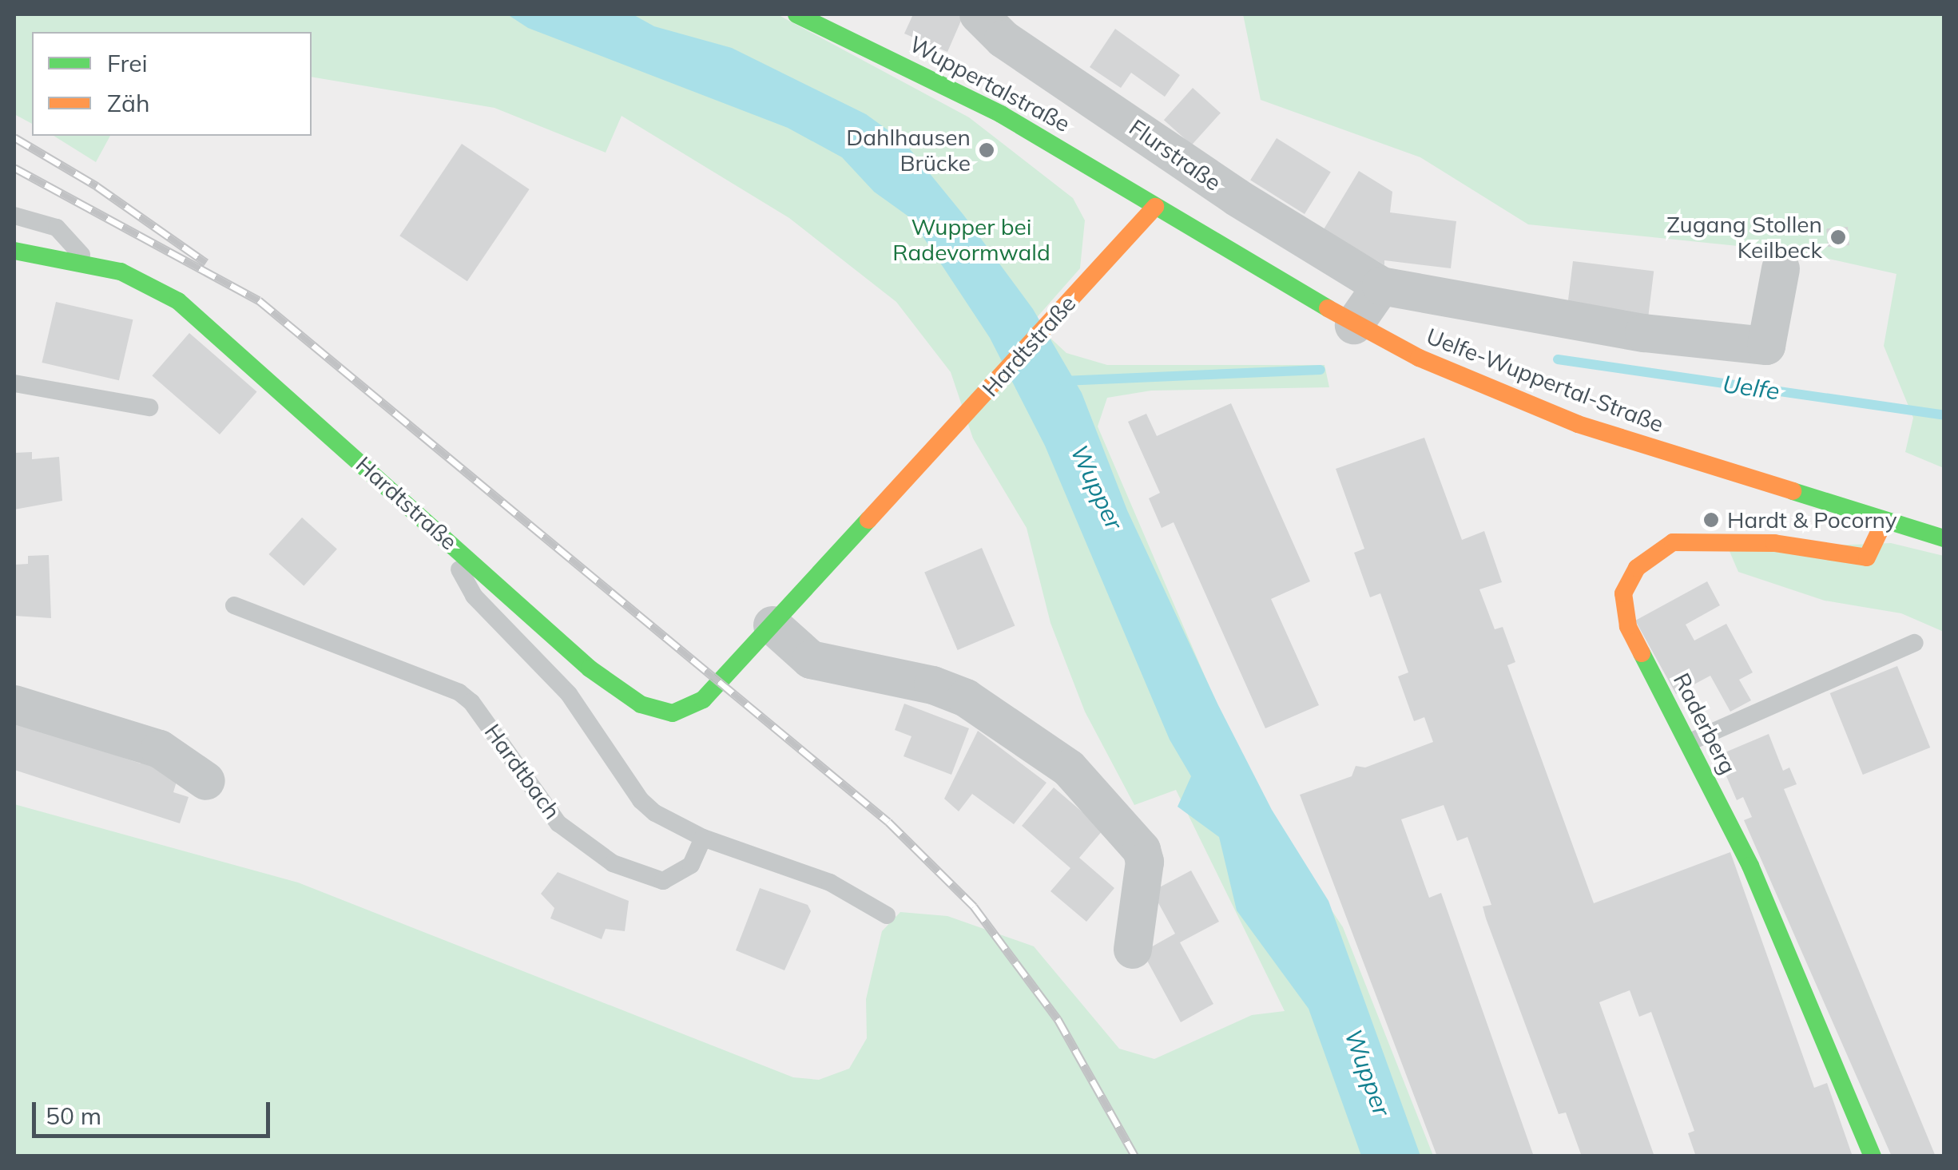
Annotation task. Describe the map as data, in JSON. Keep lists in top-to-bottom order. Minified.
{"streets":{"main road":["Wuppertalstraße","Hardtstraße","Uelfe-Wuppertal-Straße","Raderberg"],"street":["Flurstraße"],"lane":["Hardtbach"]},"crossings":[["Wuppertalstraße","Hardtstraße"],["Wuppertalstraße","Uelfe-Wuppertal-Straße"],["Hardtstraße","Uelfe-Wuppertal-Straße"],["Uelfe-Wuppertal-Straße","Raderberg"]],"water":["Uelfe","Wupper"],"parks":["Wupper bei Radevormwald"],"places":["Dahlhausen Brücke","Zugang Stollen Keilbeck","Hardt & Pocorny"],"legend":["Frei","Zäh"],"scale_bar":"50 m"}
